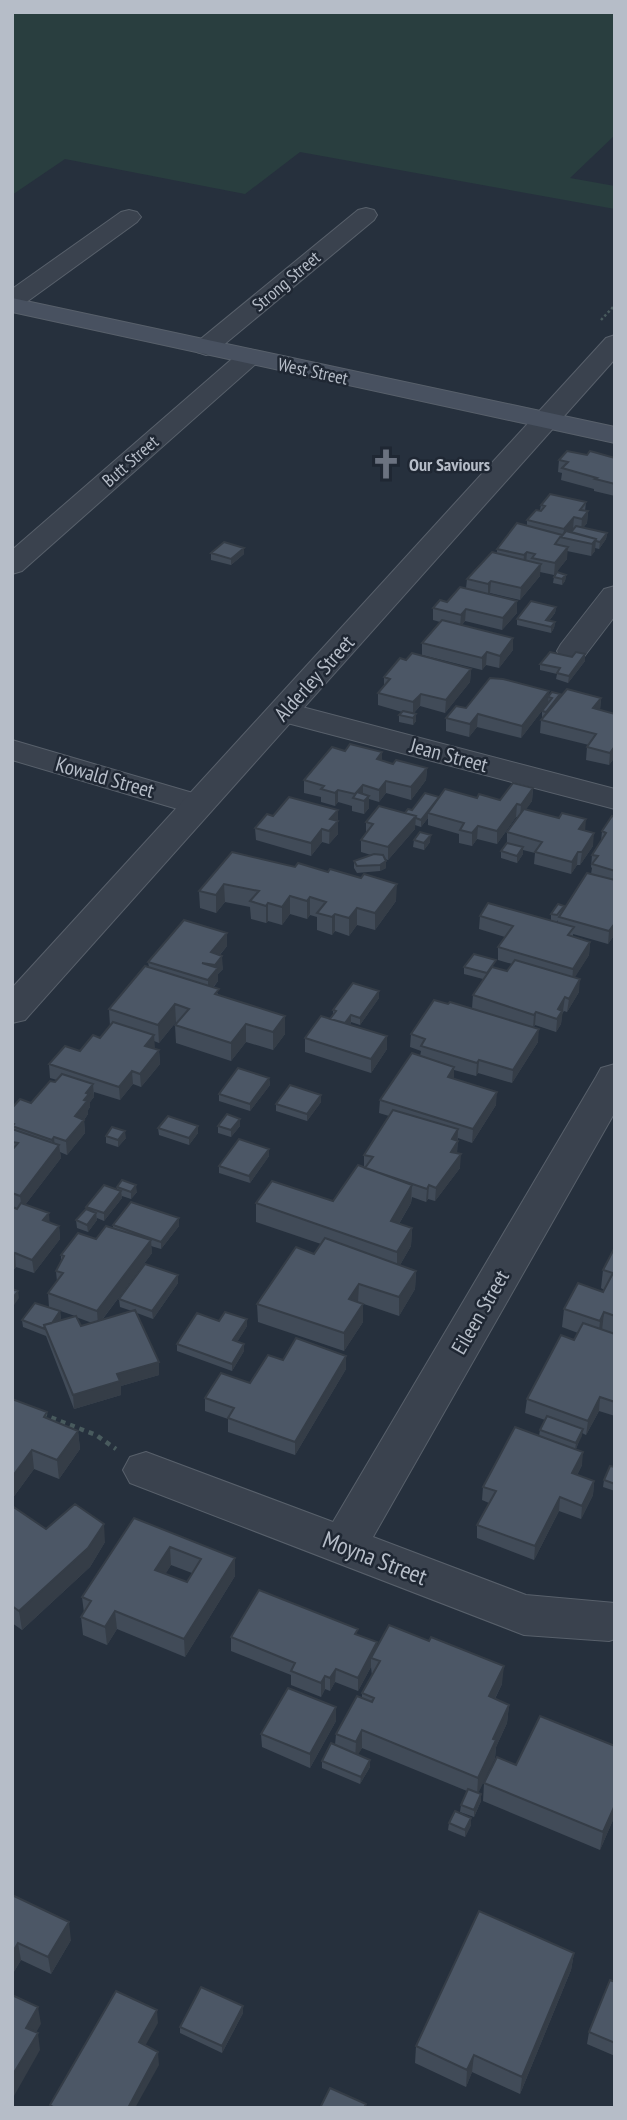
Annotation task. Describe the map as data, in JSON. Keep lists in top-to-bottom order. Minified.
{"streets":{"main road":["West Street"],"street":["Strong Street","Butt Street","Alderley Street","Jean Street","Kowald Street","Eileen Street","Moyna Street"]},"crossings":[["Strong Street","West Street"],["West Street","Butt Street"],["West Street","Alderley Street"],["Alderley Street","Jean Street"],["Alderley Street","Kowald Street"],["Eileen Street","Moyna Street"]],"places":{"church":["Our Saviours"]}}
